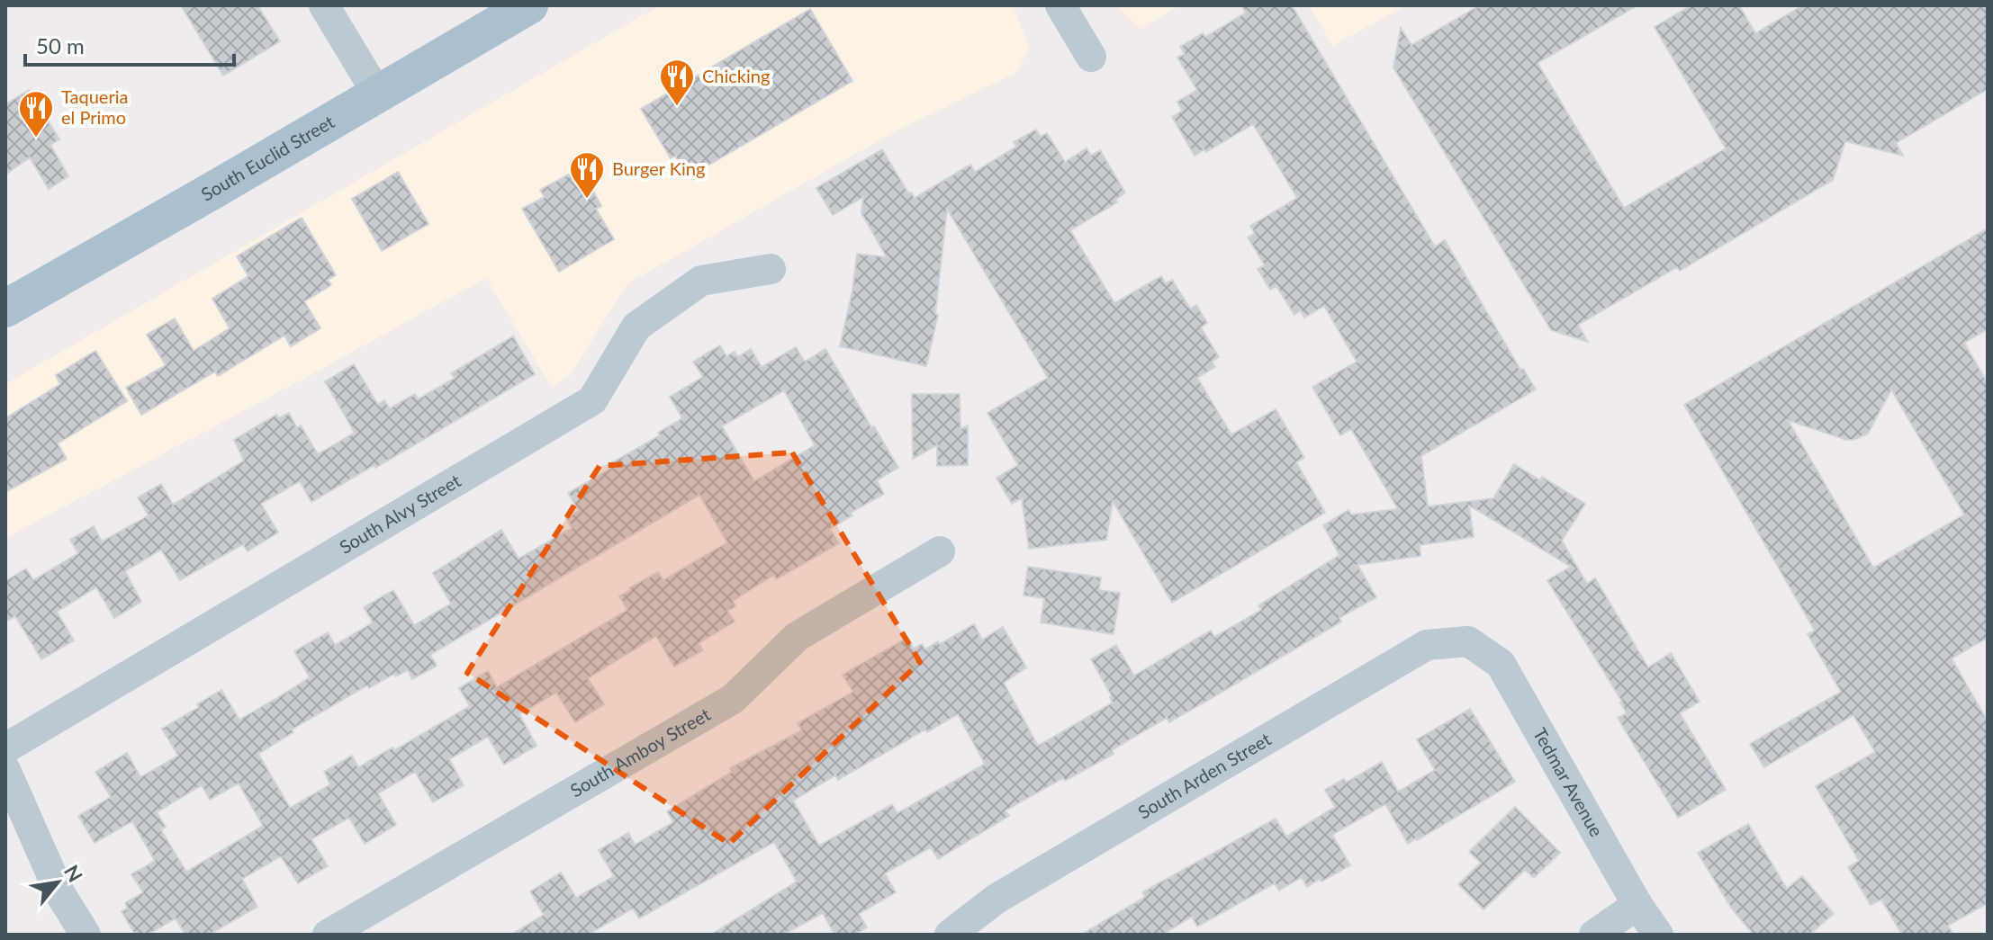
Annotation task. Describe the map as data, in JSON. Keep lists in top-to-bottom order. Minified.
{"streets":{"main road":["South Euclid Street"],"street":["South Alvy Street","South Amboy Street","South Arden Street","Tedmar Avenue"]},"crossings":[["South Arden Street","Tedmar Avenue"]],"places":{"restaurant":["Chicking","Taqueria el Primo","Burger King"]},"scale_bar":"50 m","north":"top right"}
